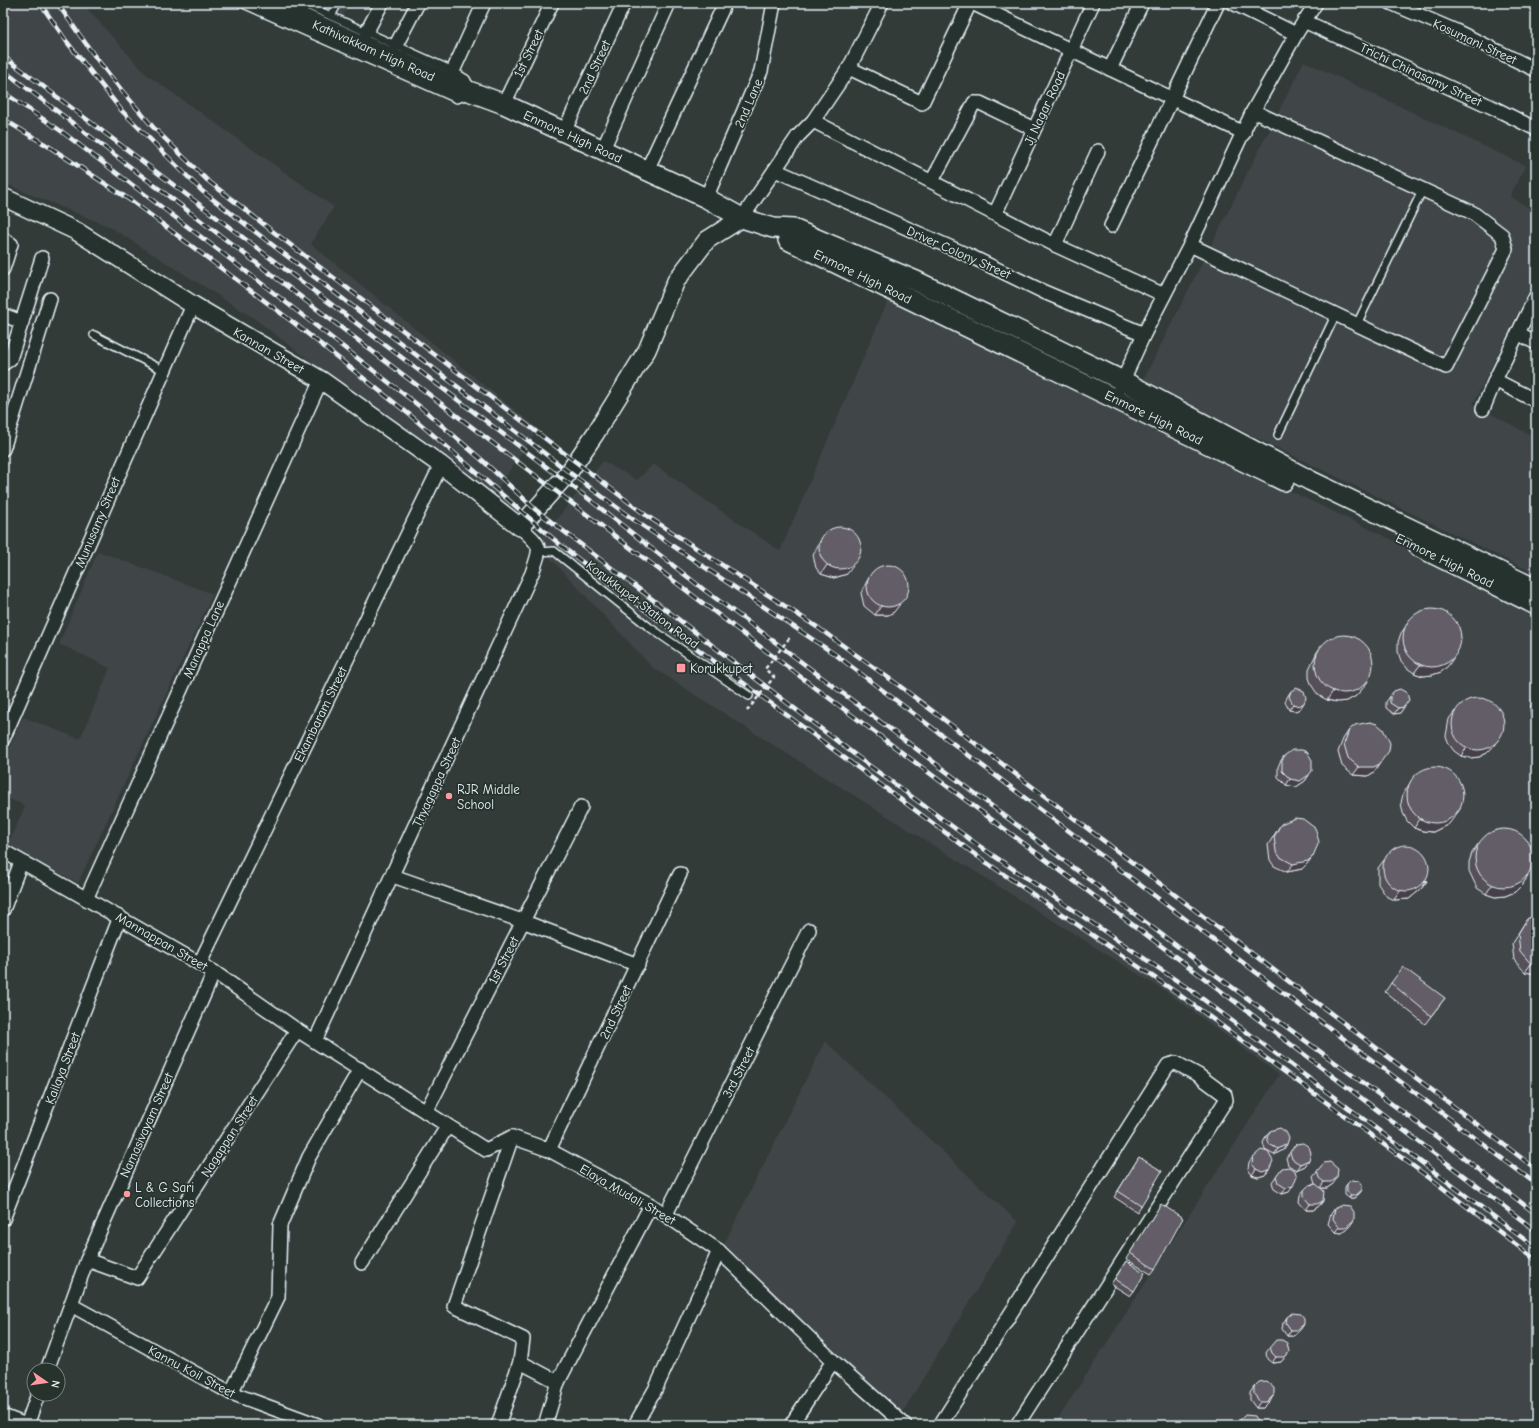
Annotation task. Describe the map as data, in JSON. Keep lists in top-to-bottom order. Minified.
{"streets":{"main road":["Kathivakkam High Road","Enmore High Road"],"street":["Kosumani Street","1st Street","2nd Street","Trichi Chinasamy Street","2nd Lane","Jj Nagar Road","Driver Colony Street","Kannan Street","Munusamy Street","Manappa Lane","Ekambaram Street","Thyagappa Street","Mannappan Street","Kailaya Street","3rd Street","Namasivayam Street","Nagappan Street","Elaya Mudali Street","Kannu Koil Street"],"lane":["Korukkupet Station Road"]},"crossings":[["Kathivakkam High Road","Enmore High Road"],["1st Street","Enmore High Road"],["2nd Street","Enmore High Road"],["2nd Street","Elaya Mudali Street"],["2nd Lane","Enmore High Road"],["Kannan Street","Munusamy Street"],["Kannan Street","Manappa Lane"],["Kannan Street","Ekambaram Street"],["Korukkupet Station Road","Thyagappa Street"],["Manappa Lane","Mannappan Street"],["Ekambaram Street","Mannappan Street"],["Thyagappa Street","Mannappan Street"],["Mannappan Street","Kailaya Street"],["Mannappan Street","Namasivayam Street"],["Mannappan Street","Nagappan Street"],["3rd Street","Elaya Mudali Street"],["Namasivayam Street","Nagappan Street"],["Namasivayam Street","Kannu Koil Street"]],"places":{"transit":["Korukkupet"],"other":["RJR Middle School","L & G Sari Collections"]},"north":"right"}
